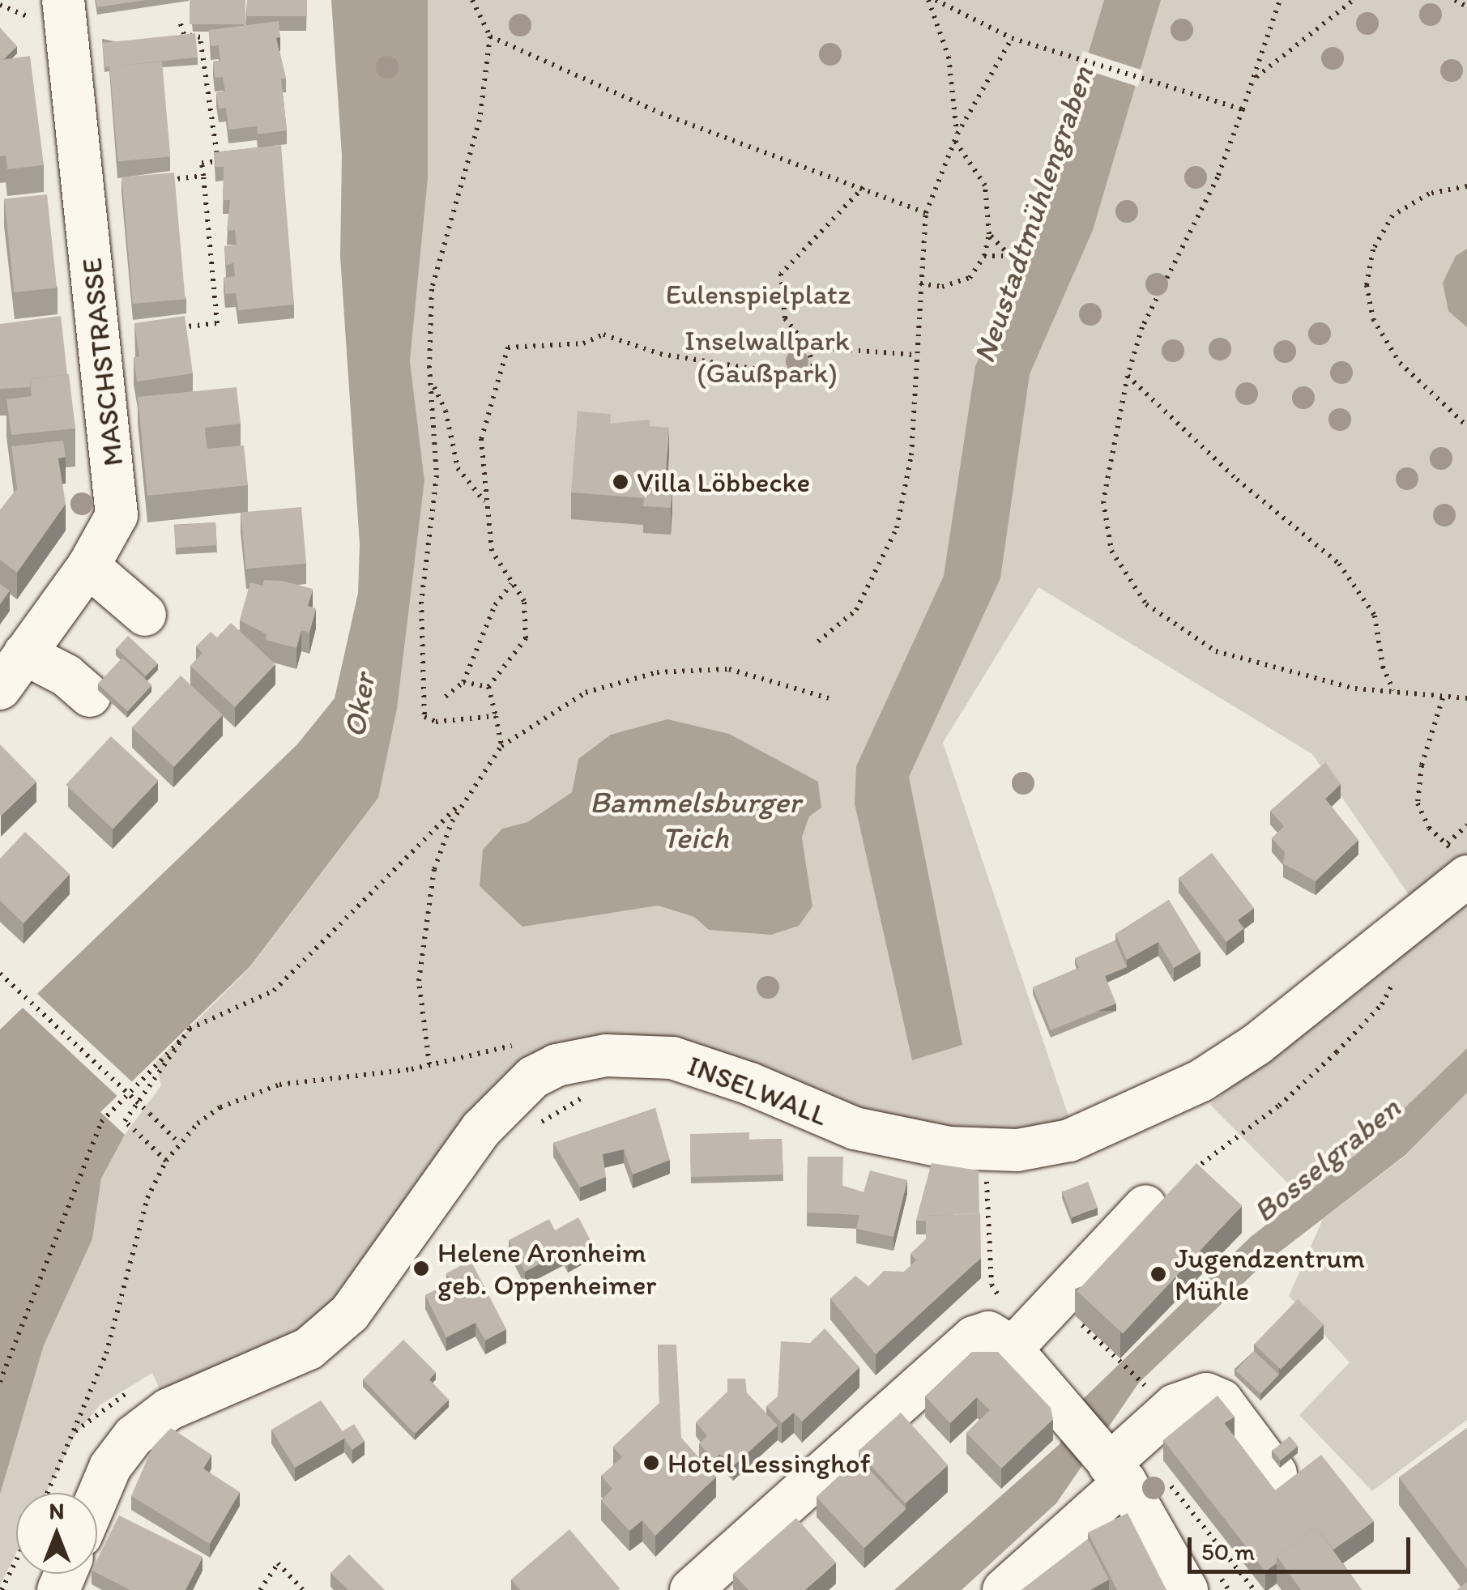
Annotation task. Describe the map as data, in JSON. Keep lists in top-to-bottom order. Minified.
{"streets":{"street":["MASCHSTRASSE","INSELWALL"]},"water":["Neustadtmühlengraben","Oker","Bammelsburger Teich","Bosselgraben"],"parks":["Eulenspielplatz","Inselwallpark (Gaußpark)"],"places":["Villa Löbbecke","Helene Aronheim geb. Oppenheimer","Jugendzentrum Mühle","Hotel Lessinghof"],"scale_bar":"50 m","north":"top"}
